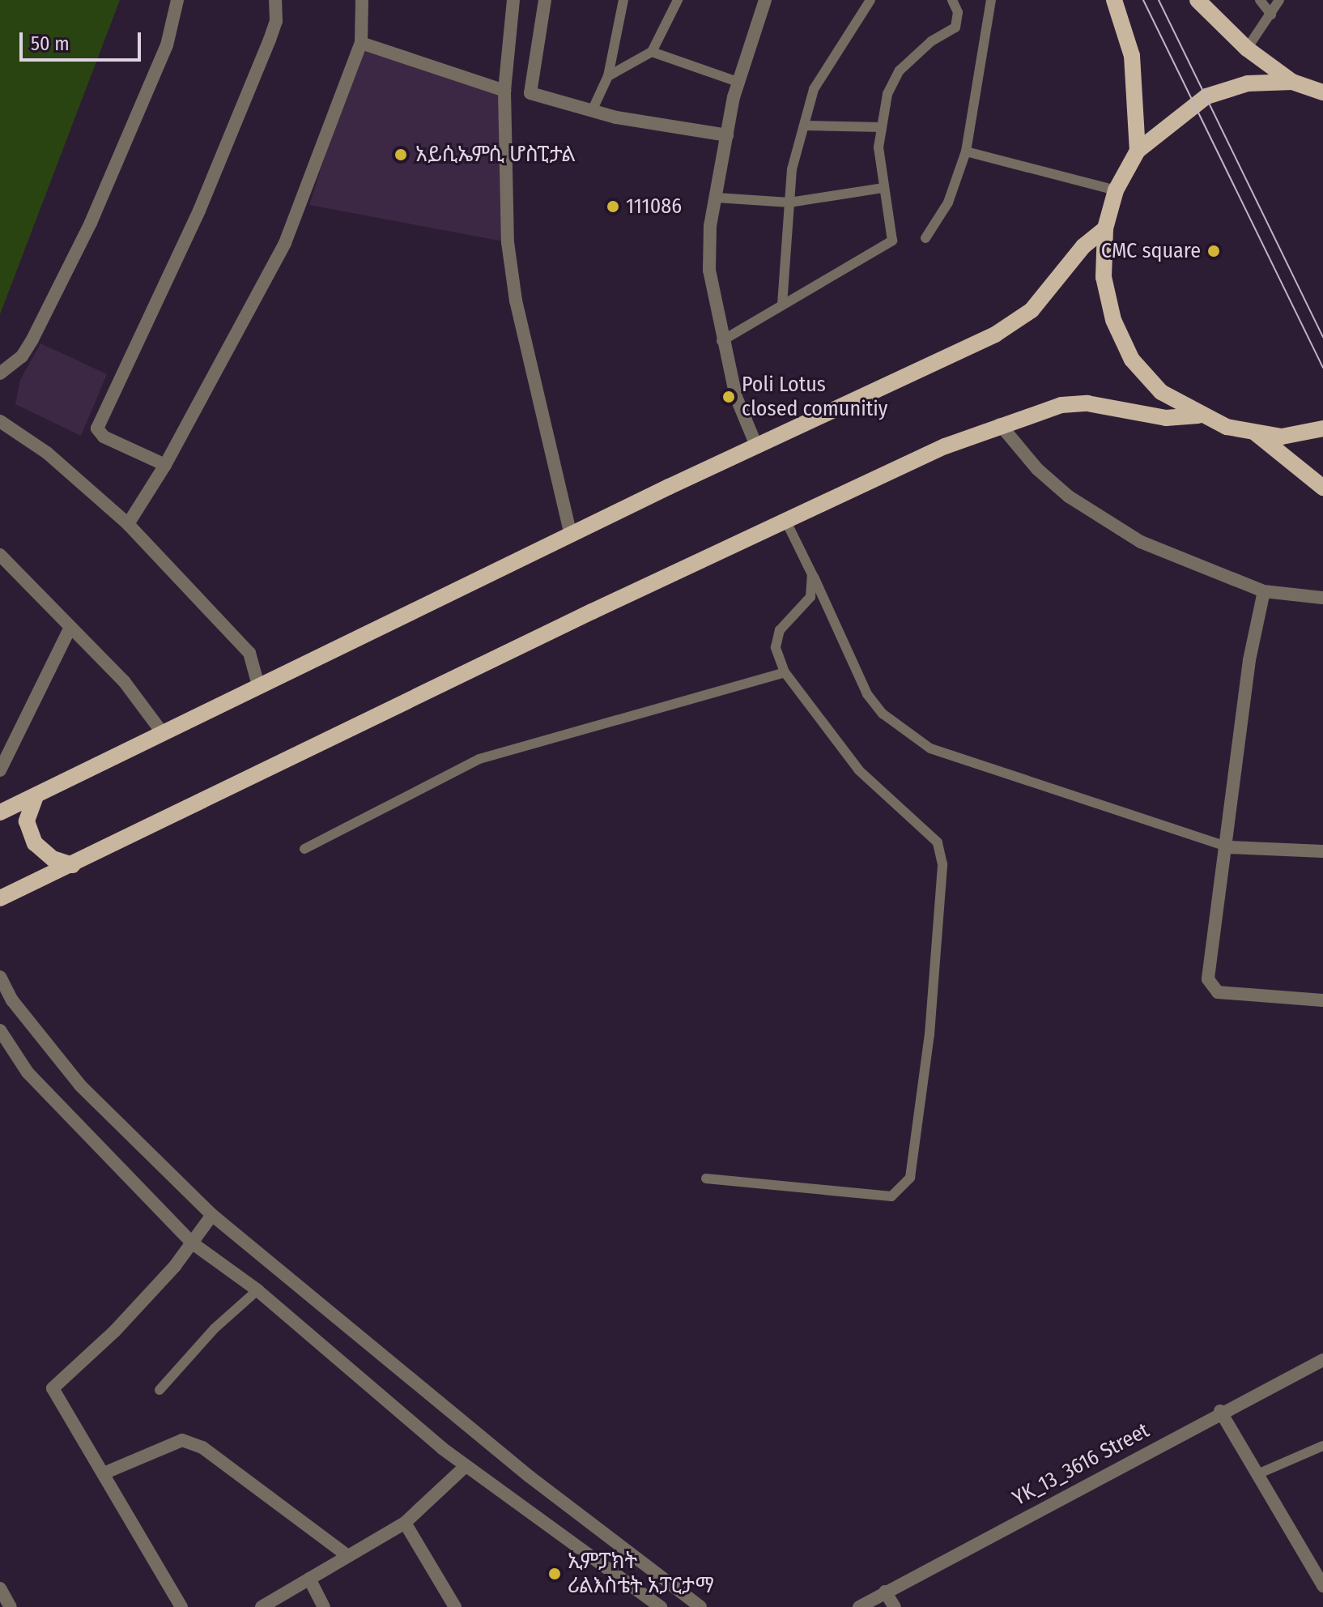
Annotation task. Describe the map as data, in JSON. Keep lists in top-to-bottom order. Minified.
{"streets":{"street":["YK_13_3616 Street"]},"places":["አይሲኤምሲ ሆስፒታል","111086","CMC square","Poli Lotus closed comunitiy","ኢምፓክት ሪልእስቴት አፓርታማ"],"scale_bar":"50 m"}
